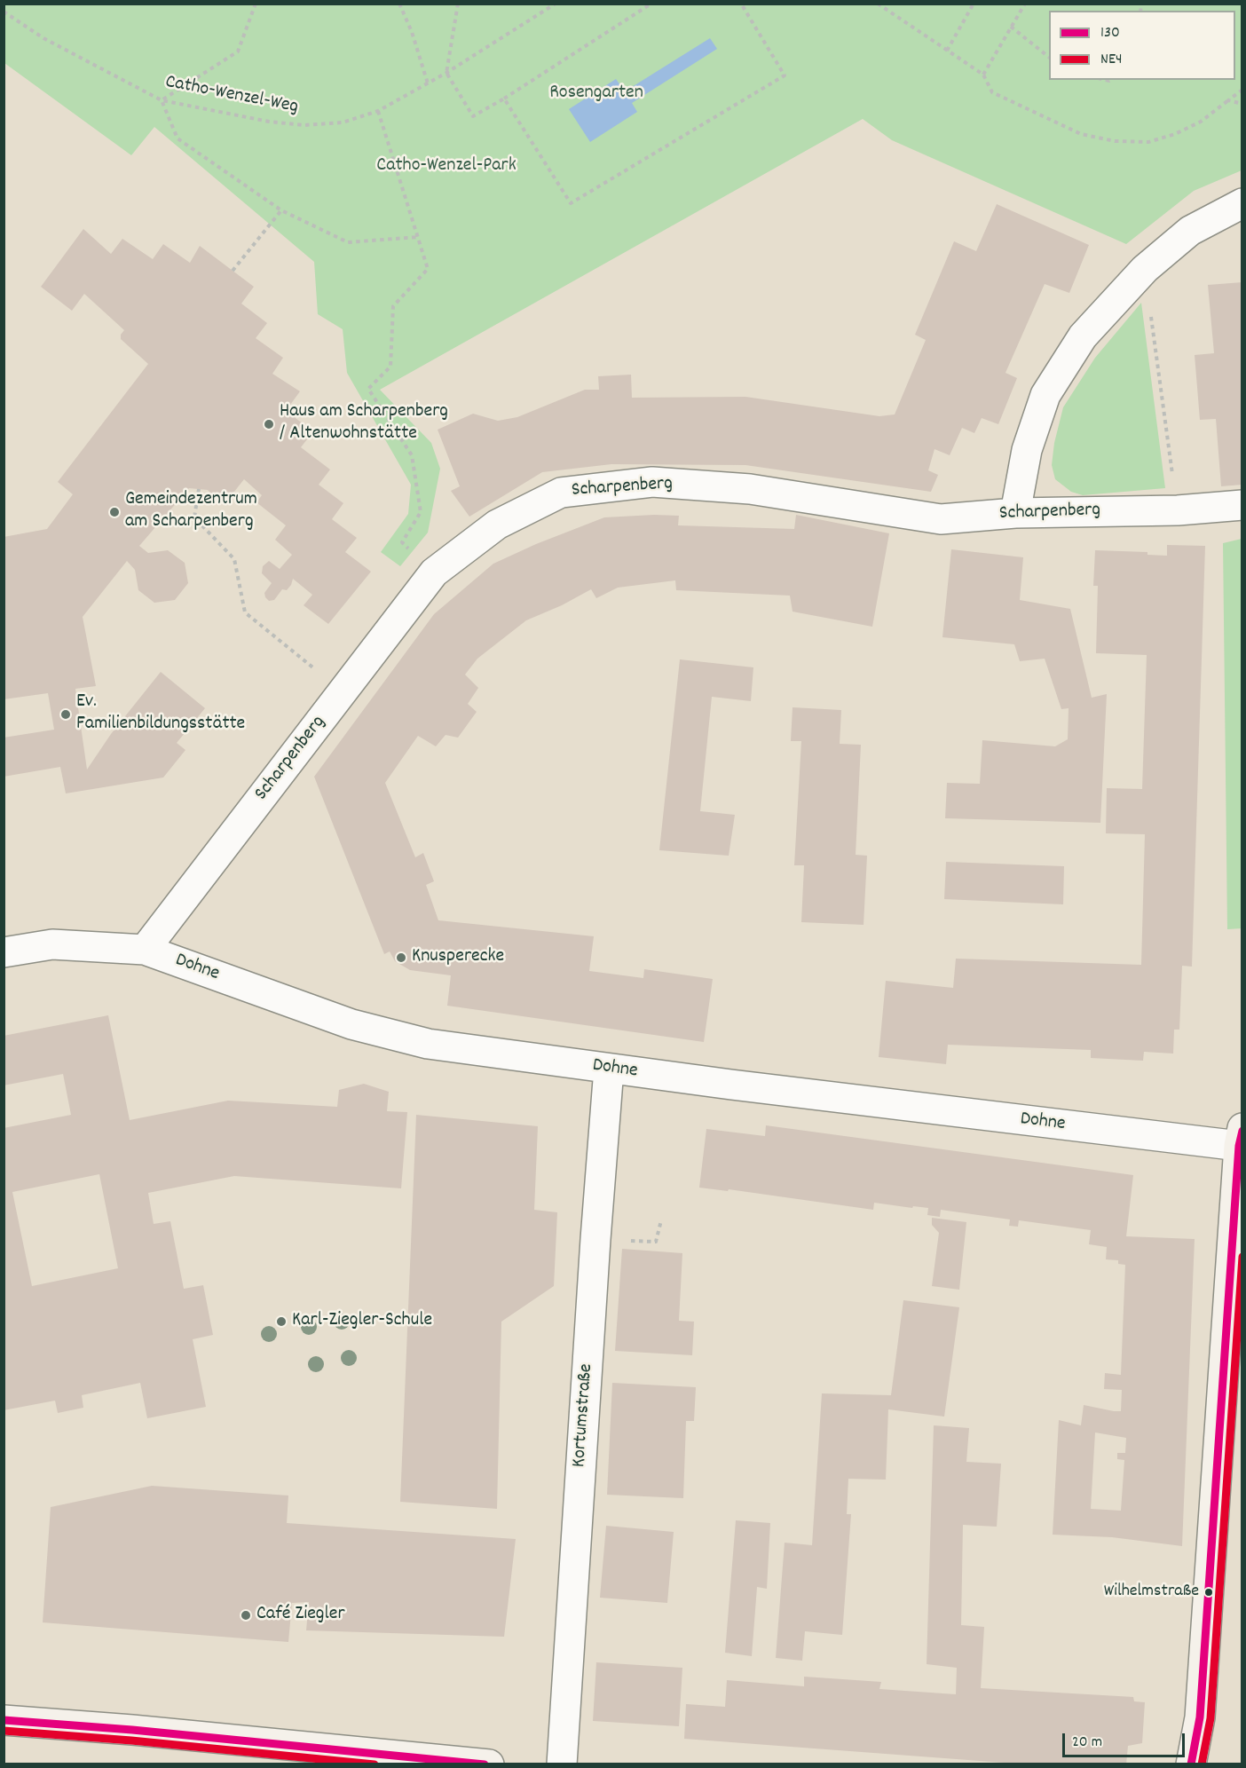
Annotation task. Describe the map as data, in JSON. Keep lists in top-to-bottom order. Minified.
{"streets":{"street":["Scharpenberg","Dohne","Kortumstraße"],"path":["Catho-Wenzel-Weg"]},"crossings":[["Scharpenberg","Dohne"],["Dohne","Kortumstraße"]],"parks":["Rosengarten","Catho-Wenzel-Park"],"places":["Haus am Scharpenberg / Altenwohnstätte","Gemeindezentrum am Scharpenberg","Ev. Familienbildungsstätte","Knusperecke","Karl-Ziegler-Schule","Wilhelmstraße","Café Ziegler"],"lines":["transit line 130","transit line NE4"],"legend":["130","NE4"],"scale_bar":"20 m"}
